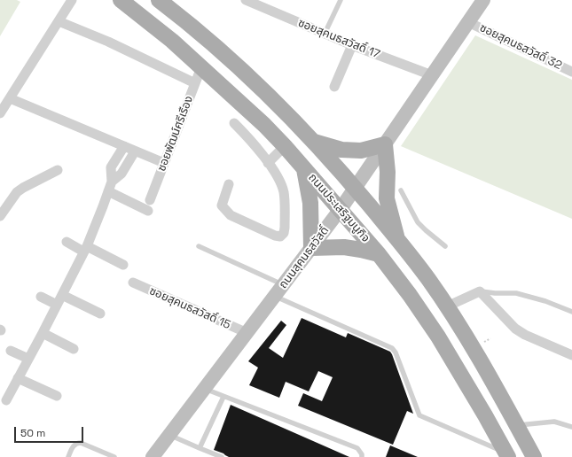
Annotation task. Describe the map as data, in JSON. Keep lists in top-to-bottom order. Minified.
{"streets":{"main road":["ถนนประเสริฐมนูกิจ","ถนนสุคนธสวัสดิ์"],"street":["ซอยสุคนธสวัสดิ์ 17","ซอยสุคนธสวัสดิ์ 32","ซอยพัฒน์ศรีเรือง","ซอยสุคนธสวัสดิ์ 15"]},"crossings":[["ซอยสุคนธสวัสดิ์ 17","ถนนสุคนธสวัสดิ์"],["ซอยสุคนธสวัสดิ์ 32","ถนนสุคนธสวัสดิ์"],["ซอยพัฒน์ศรีเรือง","ถนนประเสริฐมนูกิจ"],["ถนนประเสริฐมนูกิจ","ถนนสุคนธสวัสดิ์"],["ถนนสุคนธสวัสดิ์","ซอยสุคนธสวัสดิ์ 15"]],"scale_bar":"50 m"}
